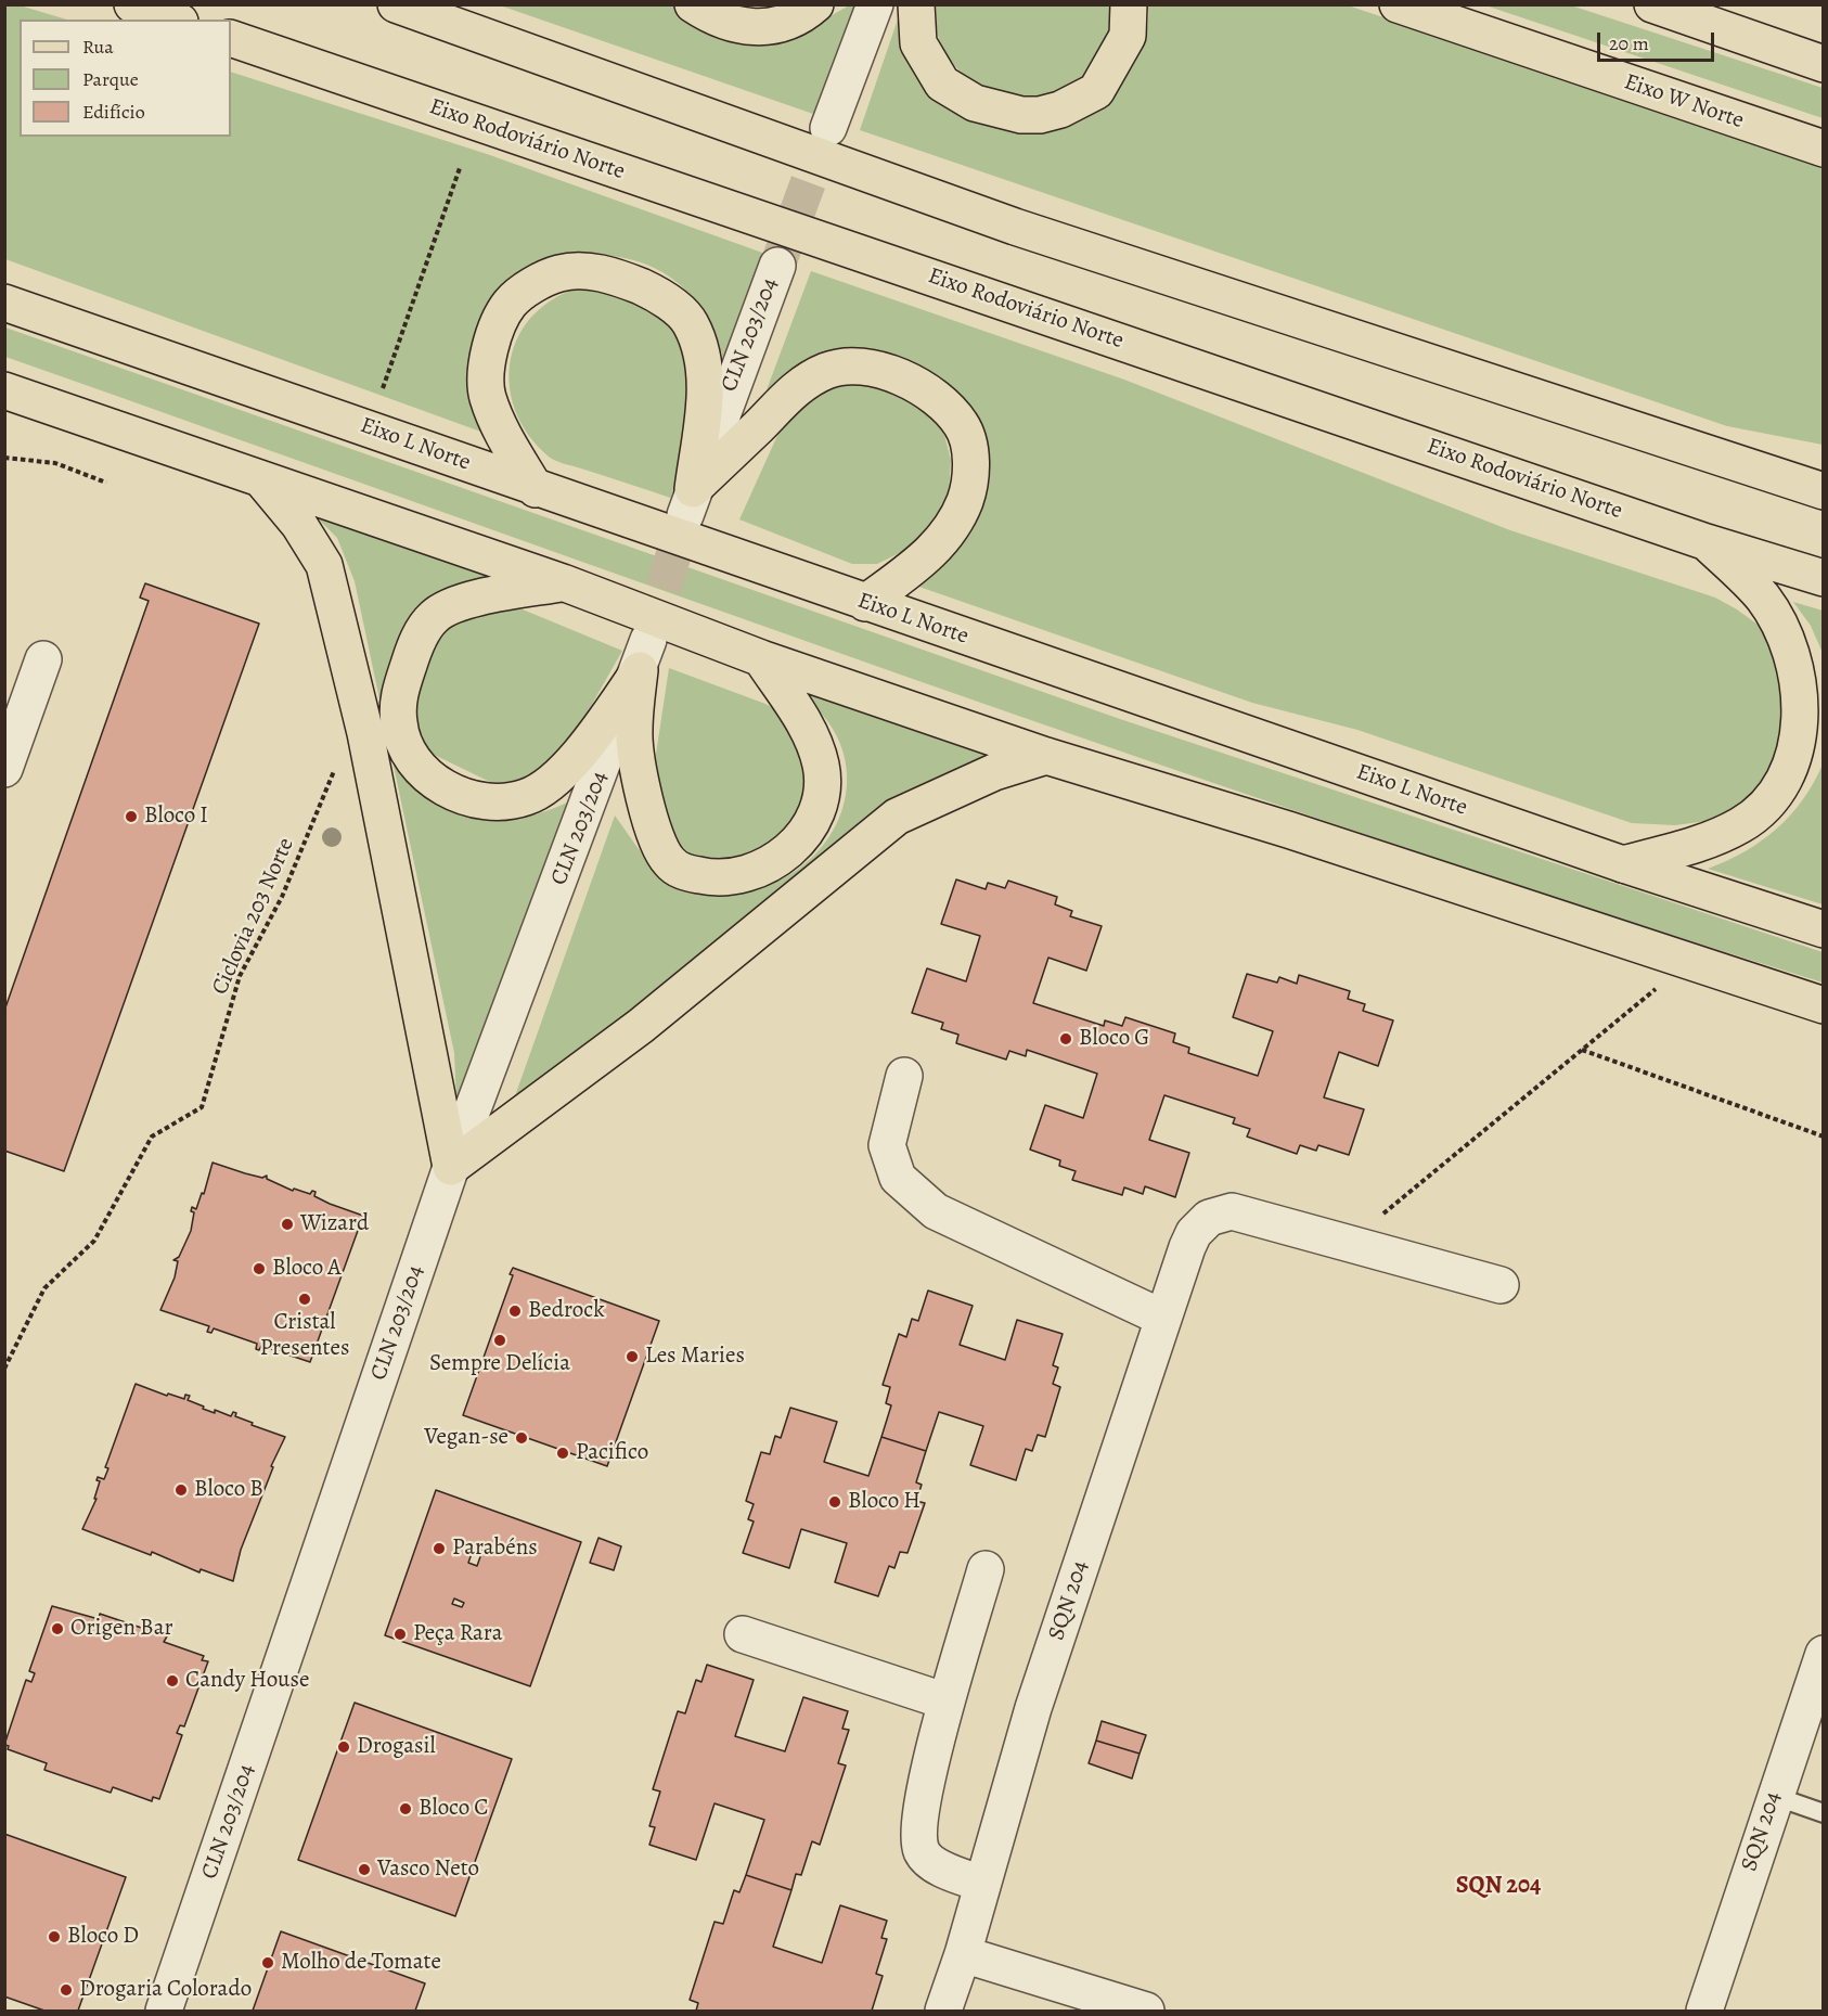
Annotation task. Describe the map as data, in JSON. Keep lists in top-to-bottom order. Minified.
{"streets":{"main road":["Eixo W Norte","Eixo Rodoviário Norte","Eixo L Norte"],"street":["CLN 203/204","SQN 204"],"path":["Ciclovia 203 Norte"]},"districts":["SQN 204"],"places":["Bloco I","Bloco G","Wizard","Bloco A","Cristal Presentes","Bedrock","Sempre Delícia","Les Maries","Vegan-se","Pacifico","Bloco B","Bloco H","Parabéns","Origen Bar","Peça Rara","Candy House","Drogasil","Bloco C","Vasco Neto","Bloco D","Molho de Tomate","Drogaria Colorado"],"legend":["Rua","Parque","Edifício"],"scale_bar":"20 m"}
